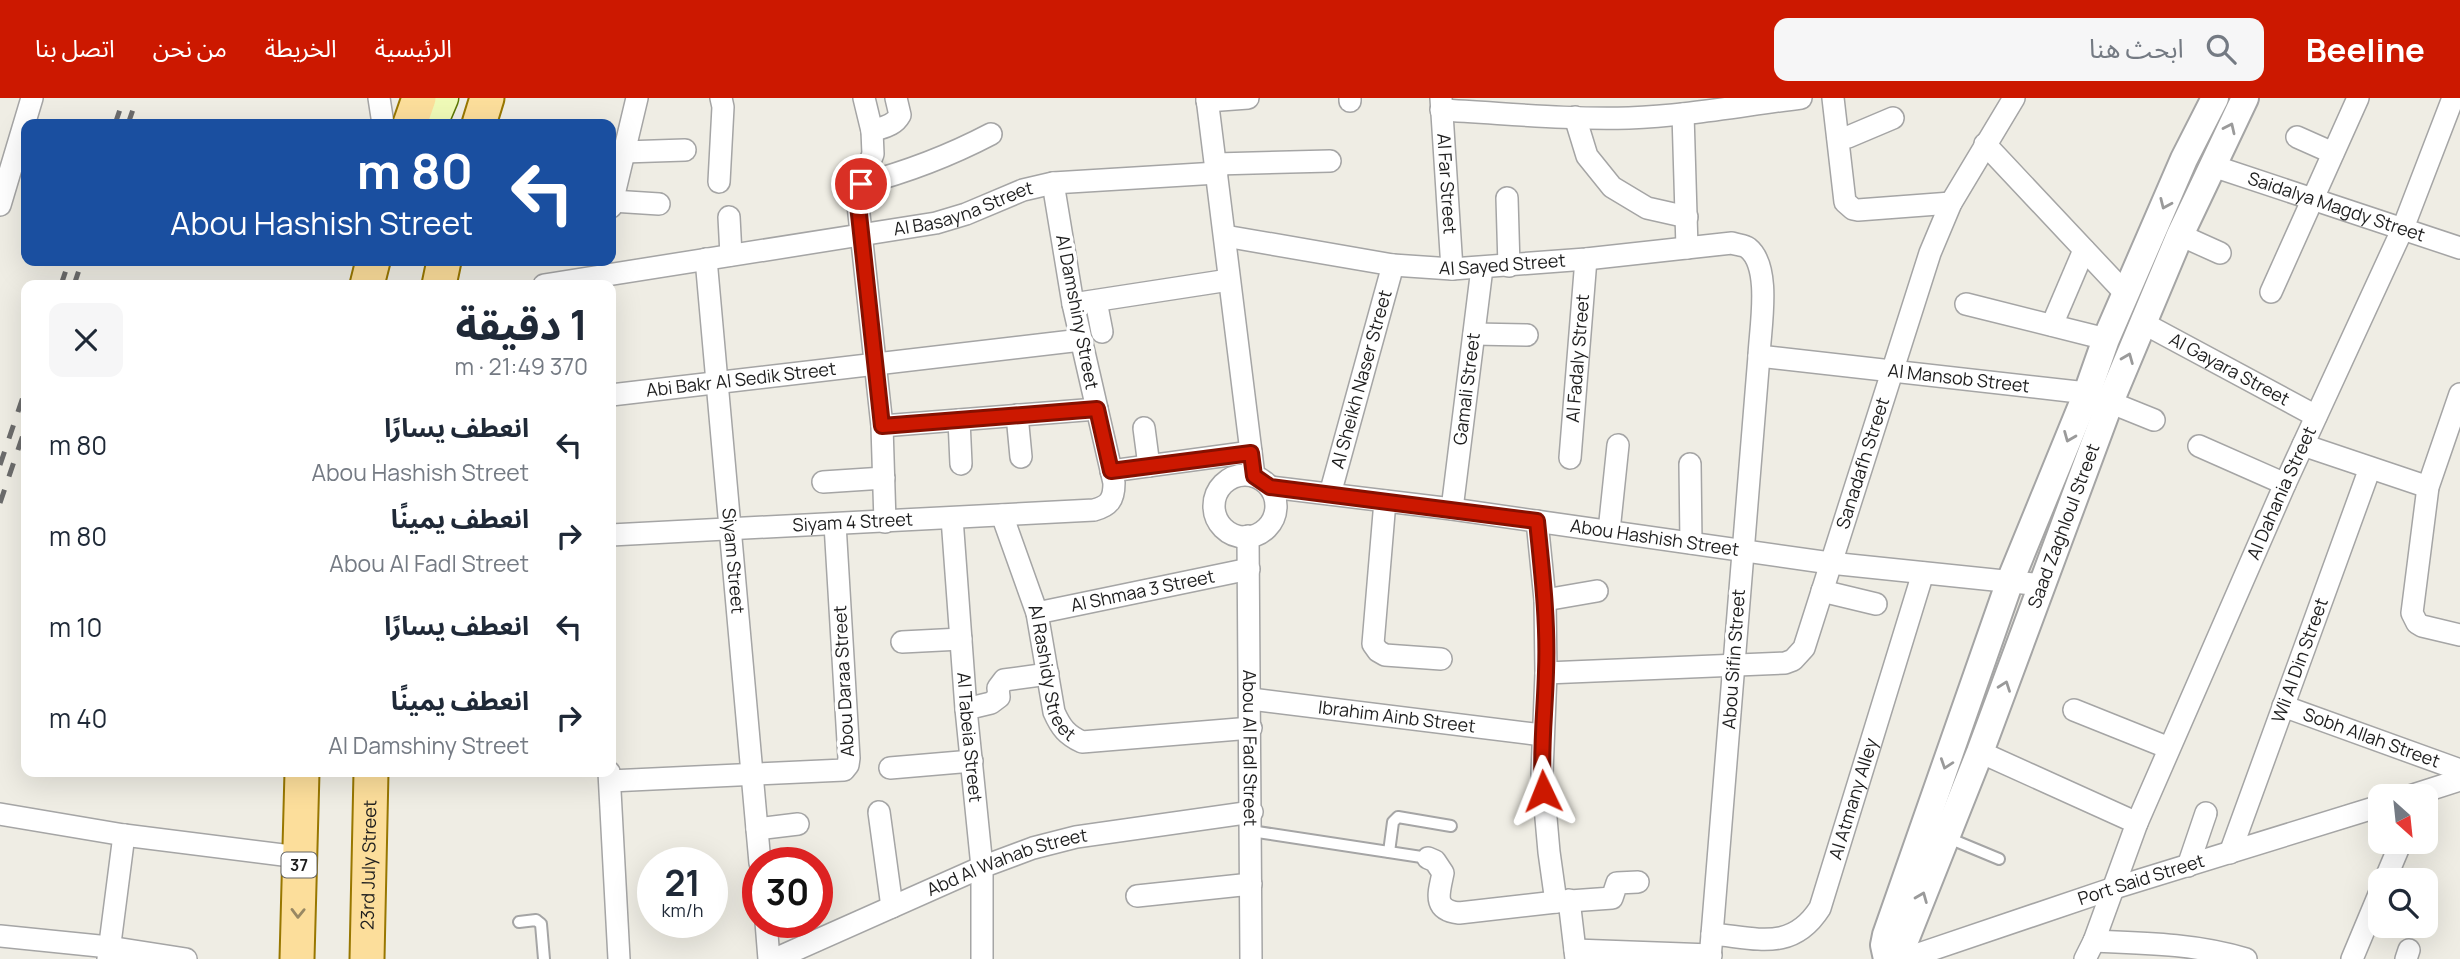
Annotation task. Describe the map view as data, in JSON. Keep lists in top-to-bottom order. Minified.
{"streets":{"main road":["37","23rd July Street"],"street":["Al Far Street","Saidalya Magdy Street","Al Basayna Street","Al Sayed Street","Al Damshiny Street","Al Fadaly Street","Al Gayara Street","Al Mansob Street","Abi Bakr Al Sedik Street","Al Sheikh Naser Street","Gamali Street","Sanadafh Street","Al Dahania Street","Siyam 4 Street","Saad Zaghloul Street","Abou Hashish Street","Siyam Street","Al Shmaa 3 Street","Abou Sifin Street","Wli Al Din Street","Al Rashidy Street","Abou Daraa Street","Ibrahim Ainb Street","Al Tabeia Street","Sobh Allah Street","Abou Al Fadl Street","Al Atmany Alley","Abd Al Wahab Street","Port Said Street"]},"crossings":[["Al Far Street","Al Sayed Street"],["Saidalya Magdy Street","Al Dahania Street"],["Saidalya Magdy Street","Saad Zaghloul Street"],["Al Basayna Street","Al Damshiny Street"],["Al Basayna Street","Siyam Street"],["Al Sayed Street","Al Fadaly Street"],["Al Sayed Street","Al Sheikh Naser Street"],["Al Sayed Street","Gamali Street"],["Al Sayed Street","Abou Sifin Street"],["Al Damshiny Street","Abi Bakr Al Sedik Street"],["Al Damshiny Street","Siyam 4 Street"],["Al Gayara Street","Al Dahania Street"],["Al Gayara Street","Saad Zaghloul Street"],["Al Mansob Street","Sanadafh Street"],["Al Mansob Street","Saad Zaghloul Street"],["Al Mansob Street","Abou Sifin Street"],["Abi Bakr Al Sedik Street","Siyam Street"],["Al Sheikh Naser Street","Abou Hashish Street"],["Gamali Street","Abou Hashish Street"],["Sanadafh Street","Abou Hashish Street"],["Sanadafh Street","Abou Sifin Street"],["Al Dahania Street","Port Said Street"],["Siyam 4 Street","Siyam Street"],["Siyam 4 Street","Al Rashidy Street"],["Siyam 4 Street","Abou Daraa Street"],["Siyam 4 Street","Al Tabeia Street"],["Saad Zaghloul Street","Abou Hashish Street"],["Abou Hashish Street","Abou Sifin Street"],["Abou Hashish Street","Abou Al Fadl Street"],["Abou Hashish Street","Al Atmany Alley"],["Siyam Street","Abou Daraa Street"],["Al Shmaa 3 Street","Al Rashidy Street"],["Al Shmaa 3 Street","Abou Al Fadl Street"],["Abou Sifin Street","Al Atmany Alley"],["Wli Al Din Street","Sobh Allah Street"],["Wli Al Din Street","Port Said Street"],["Al Rashidy Street","Abou Al Fadl Street"],["Ibrahim Ainb Street","Abou Al Fadl Street"],["Al Tabeia Street","Abd Al Wahab Street"],["Abou Al Fadl Street","Abd Al Wahab Street"]],"north":"bottom right","page":{"header":"Beeline","search":"ابحث هنا","nav":["الرئيسية","الخريطة","من نحن","اتصل بنا"],"turn":["80 m","Abou Hashish Street"],"heading":["1 دقيقة","370 m · 21:49"],"list":[{"name":"انعطف يسارًا","note":"Abou Hashish Street","value":"80 m"},{"name":"انعطف يمينًا","note":"Abou Al Fadl Street","value":"80 m"},{"name":"انعطف يسارًا","value":"10 m"},{"name":"انعطف يمينًا","note":"Al Damshiny Street","value":"40 m"}],"speed":"21 km/h","limit":"30"}}
